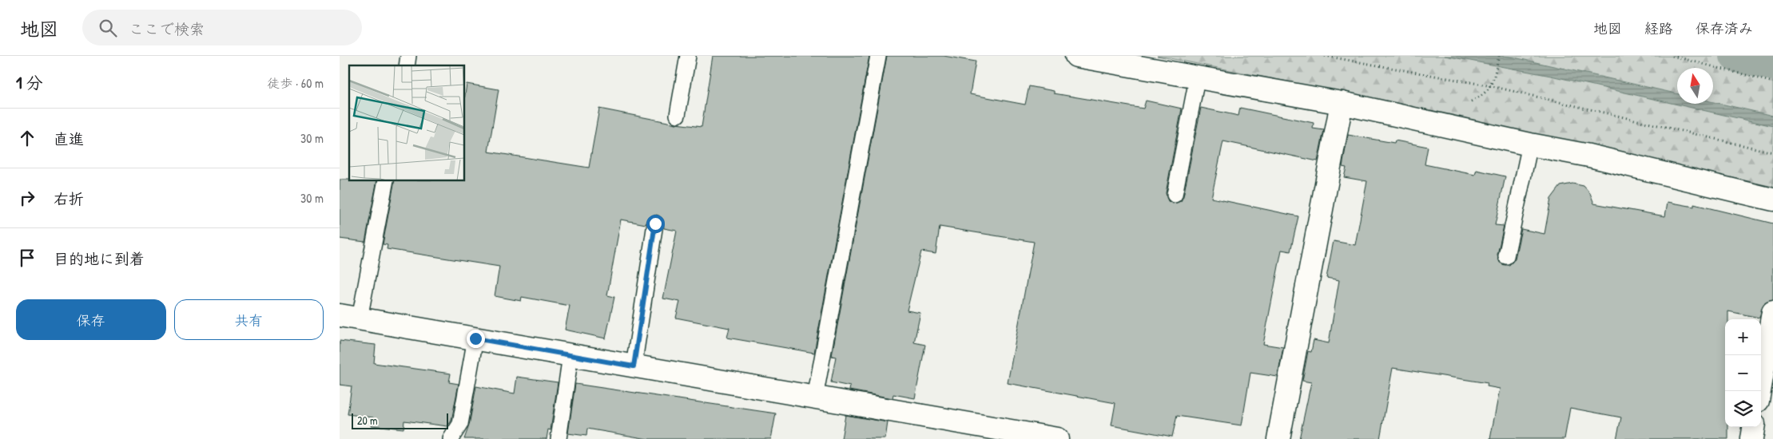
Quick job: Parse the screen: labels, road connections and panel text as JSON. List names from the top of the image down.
{
  "scale_bar": "20 m",
  "north": "top",
  "page": {
    "header": "地図",
    "search": "ここで検索",
    "nav": ["地図", "経路", "保存済み"],
    "heading": ["1 分", "徒歩 · 60 m"],
    "list": [
      ["直進", "30 m"],
      ["右折", "30 m"],
      "目的地に到着"
    ],
    "buttons": ["保存", "共有"],
    "map_buttons": ["+", "−"],
    "scale": "20 m"
  }
}
